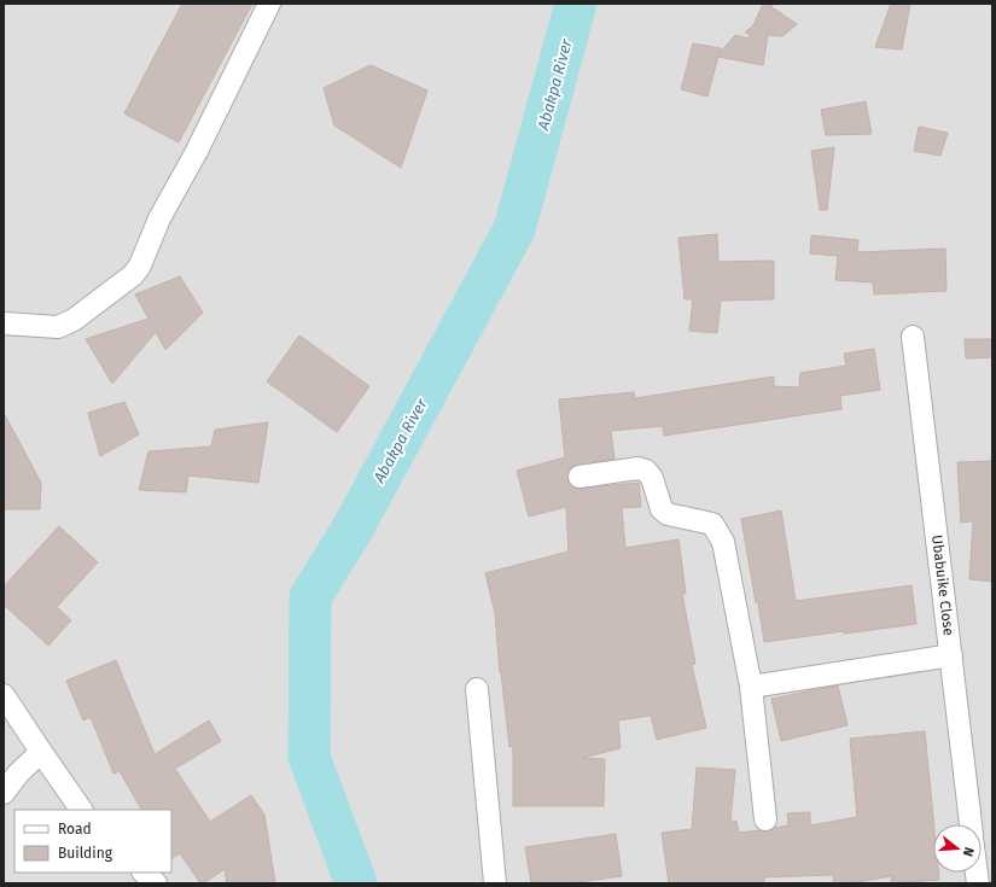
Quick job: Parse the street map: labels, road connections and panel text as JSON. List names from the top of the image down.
{
  "streets": {
    "street": ["Ubabuike Close"]
  },
  "water": ["Abakpa River"],
  "legend": ["Road", "Building"],
  "north": "right"
}
